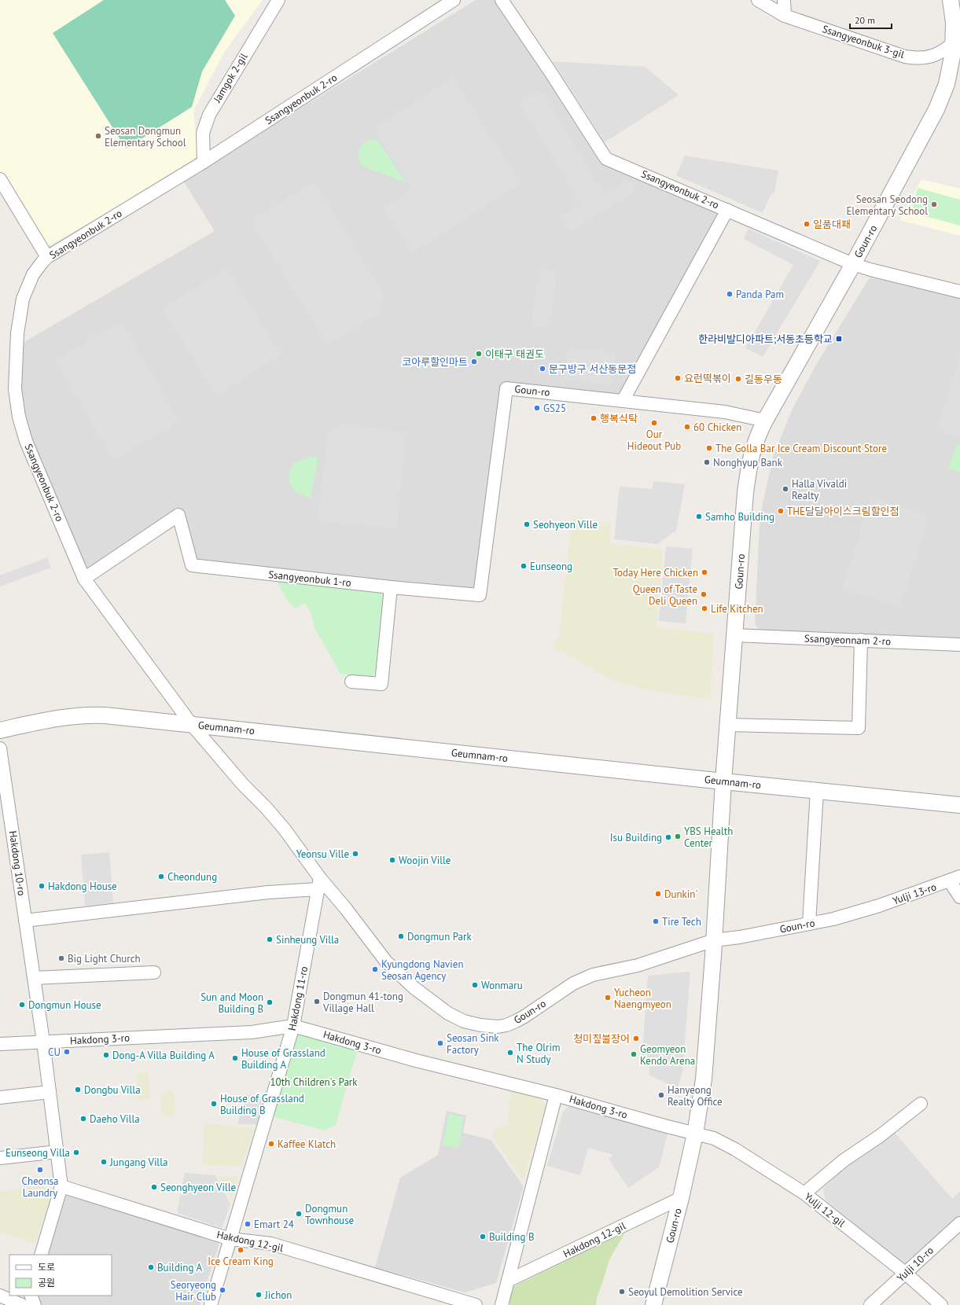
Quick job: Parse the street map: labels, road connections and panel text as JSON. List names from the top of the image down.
{
  "streets": {
    "street": [
      "Ssangyeonbuk 3-gil",
      "Jamgok 2-gil",
      "Ssangyeonbuk 2-ro",
      "Goun-ro",
      "Ssangyeonbuk 1-ro",
      "Ssangyeonnam 2-ro",
      "Geumnam-ro",
      "Hakdong 10-ro",
      "Yulji 13-ro",
      "Hakdong 11-ro",
      "Hakdong 3-ro",
      "Yulji 12-gil",
      "Hakdong 12-gil",
      "Yulji 10-ro"
    ]
  },
  "crossings": [
    ["Ssangyeonbuk 3-gil", "Goun-ro"],
    ["Jamgok 2-gil", "Ssangyeonbuk 2-ro"],
    ["Ssangyeonbuk 2-ro", "Goun-ro"],
    ["Ssangyeonbuk 2-ro", "Ssangyeonbuk 1-ro"],
    ["Ssangyeonbuk 2-ro", "Geumnam-ro"],
    ["Goun-ro", "Ssangyeonbuk 1-ro"],
    ["Goun-ro", "Ssangyeonnam 2-ro"],
    ["Goun-ro", "Geumnam-ro"],
    ["Goun-ro", "Yulji 13-ro"],
    ["Goun-ro", "Hakdong 11-ro"],
    ["Goun-ro", "Hakdong 3-ro"],
    ["Goun-ro", "Yulji 12-gil"],
    ["Goun-ro", "Hakdong 12-gil"],
    ["Hakdong 10-ro", "Hakdong 3-ro"],
    ["Hakdong 10-ro", "Hakdong 12-gil"],
    ["Hakdong 11-ro", "Hakdong 3-ro"],
    ["Hakdong 11-ro", "Hakdong 12-gil"],
    ["Hakdong 3-ro", "Yulji 12-gil"],
    ["Yulji 12-gil", "Yulji 10-ro"]
  ],
  "parks": ["10th Children's Park"],
  "places": {
    "other": [
      "Seosan Dongmun Elementary School",
      "Seosan Seodong Elementary School",
      "일품대패",
      "Panda Pam",
      "이태구 태권도",
      "코아루할인마트",
      "문구방구 서산동문점",
      "요런떡볶이",
      "길동우동",
      "GS25",
      "행복식탁",
      "Our Hideout Pub",
      "60 Chicken",
      "The Golla Bar Ice Cream Discount Store",
      "Nonghyup Bank",
      "Halla Vivaldi Realty",
      "THE달달아이스크림할인점",
      "Samho Building",
      "Seohyeon Ville",
      "Eunseong",
      "Today Here Chicken",
      "Queen of Taste Deli Queen",
      "Life Kitchen",
      "YBS Health Center",
      "Isu Building",
      "Yeonsu Ville",
      "Woojin Ville",
      "Cheondung",
      "Hakdong House",
      "Dunkin'",
      "Tire Tech",
      "Dongmun Park",
      "Sinheung Villa",
      "Big Light Church",
      "Kyungdong Navien Seosan Agency",
      "Wonmaru",
      "Yucheon Naengmyeon",
      "Dongmun 41-tong Village Hall",
      "Sun and Moon Building B",
      "Dongmun House",
      "청미짚불장어",
      "Seosan Sink Factory",
      "CU",
      "The Olrim N Study",
      "Geomyeon Kendo Arena",
      "Dong-A Villa Building A",
      "House of Grassland Building A",
      "Dongbu Villa",
      "Hanyeong Realty Office",
      "House of Grassland Building B",
      "Daeho Villa",
      "Kaffee Klatch",
      "Eunseong Villa",
      "Jungang Villa",
      "Cheonsa Laundry",
      "Seonghyeon Ville",
      "Dongmun Townhouse",
      "Emart 24",
      "Building B",
      "Ice Cream King",
      "Building A",
      "Seoryeong Hair Club",
      "Seoyul Demolition Service",
      "Jichon"
    ],
    "transit": ["한라비발디아파트;서동초등학교"]
  },
  "legend": ["도로", "공원"],
  "scale_bar": "20 m"
}
